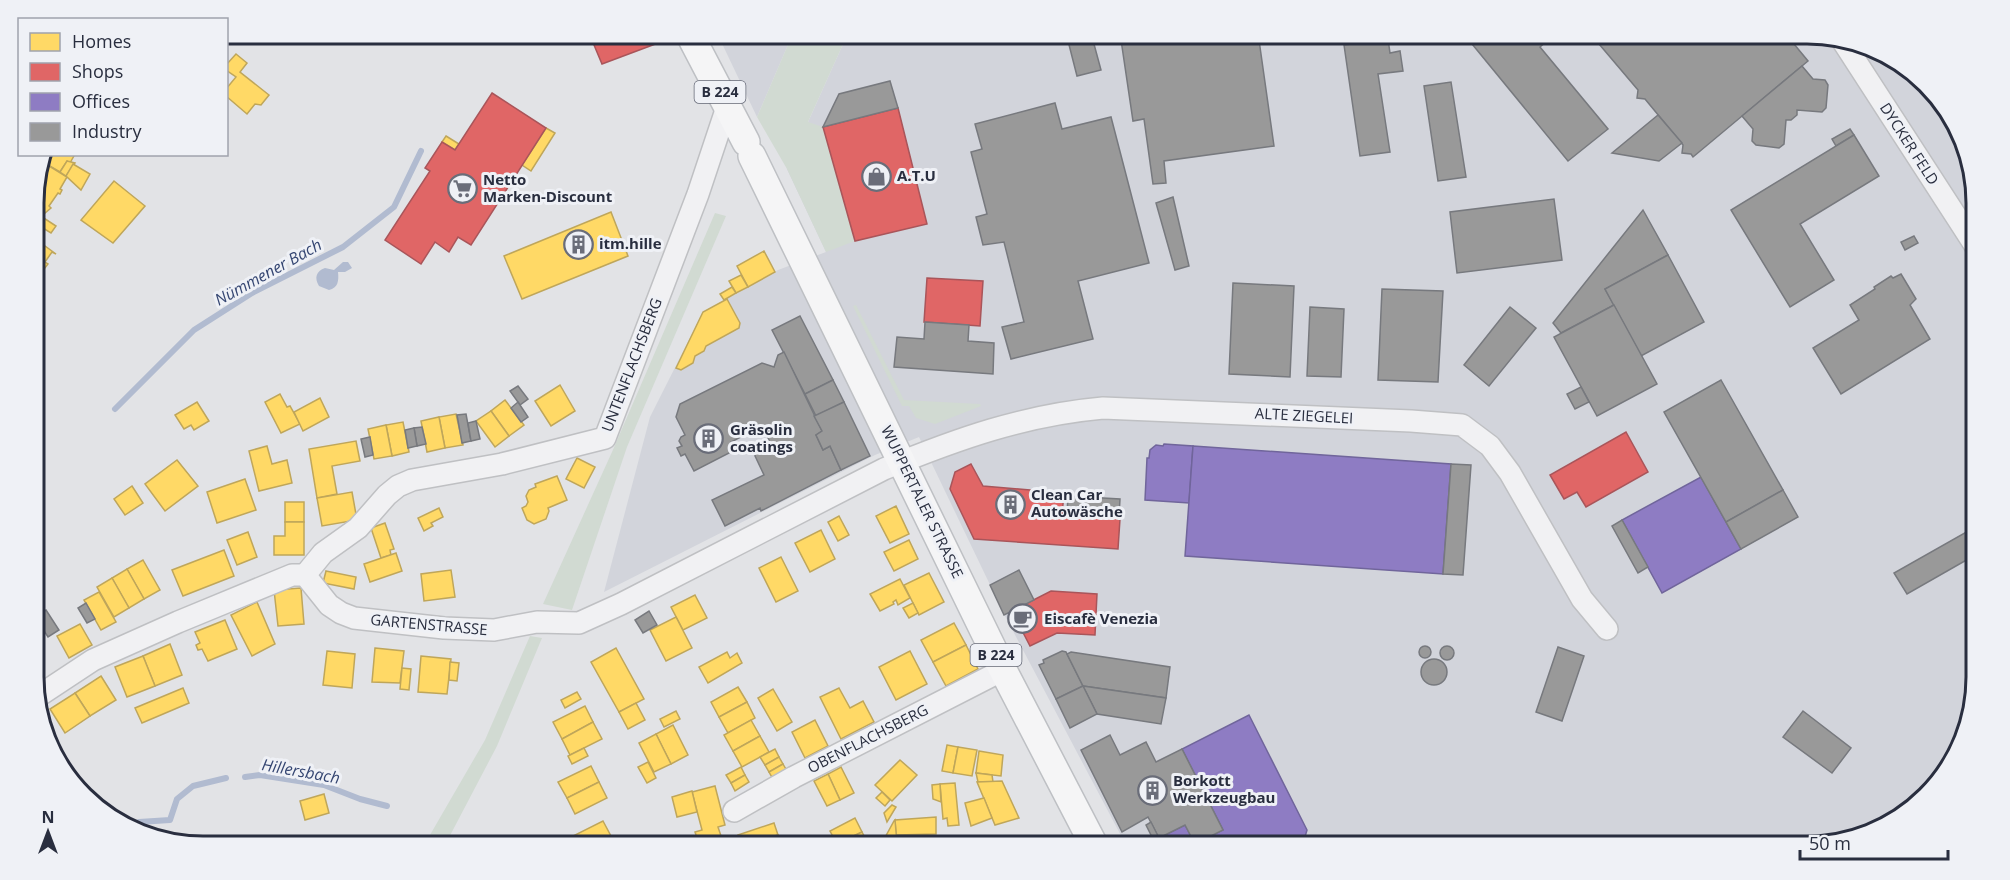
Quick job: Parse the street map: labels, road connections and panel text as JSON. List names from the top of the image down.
{
  "streets": {
    "main road": ["B 224", "WUPPERTALER STRASSE"],
    "street": [
      "DYCKER FELD",
      "UNTENFLACHSBERG",
      "ALTE ZIEGELEI",
      "GARTENSTRASSE",
      "OBENFLACHSBERG"
    ]
  },
  "crossings": [
    ["UNTENFLACHSBERG", "WUPPERTALER STRASSE"],
    ["UNTENFLACHSBERG", "GARTENSTRASSE"],
    ["ALTE ZIEGELEI", "WUPPERTALER STRASSE"],
    ["ALTE ZIEGELEI", "GARTENSTRASSE"],
    ["WUPPERTALER STRASSE", "GARTENSTRASSE"],
    ["WUPPERTALER STRASSE", "OBENFLACHSBERG"]
  ],
  "water": ["Nümmener Bach", "Hillersbach"],
  "places": {
    "shop": ["A.T.U"],
    "supermarket": ["Netto Marken-Discount"],
    "building": [
      "itm.hille",
      "Gräsolin coatings",
      "Clean Car Autowäsche",
      "Borkott Werkzeugbau"
    ],
    "cafe": ["Eiscafè Venezia"]
  },
  "legend": [
    "Homes",
    "Shops",
    "Offices",
    "Industry"
  ],
  "scale_bar": "50 m",
  "north": "top"
}
